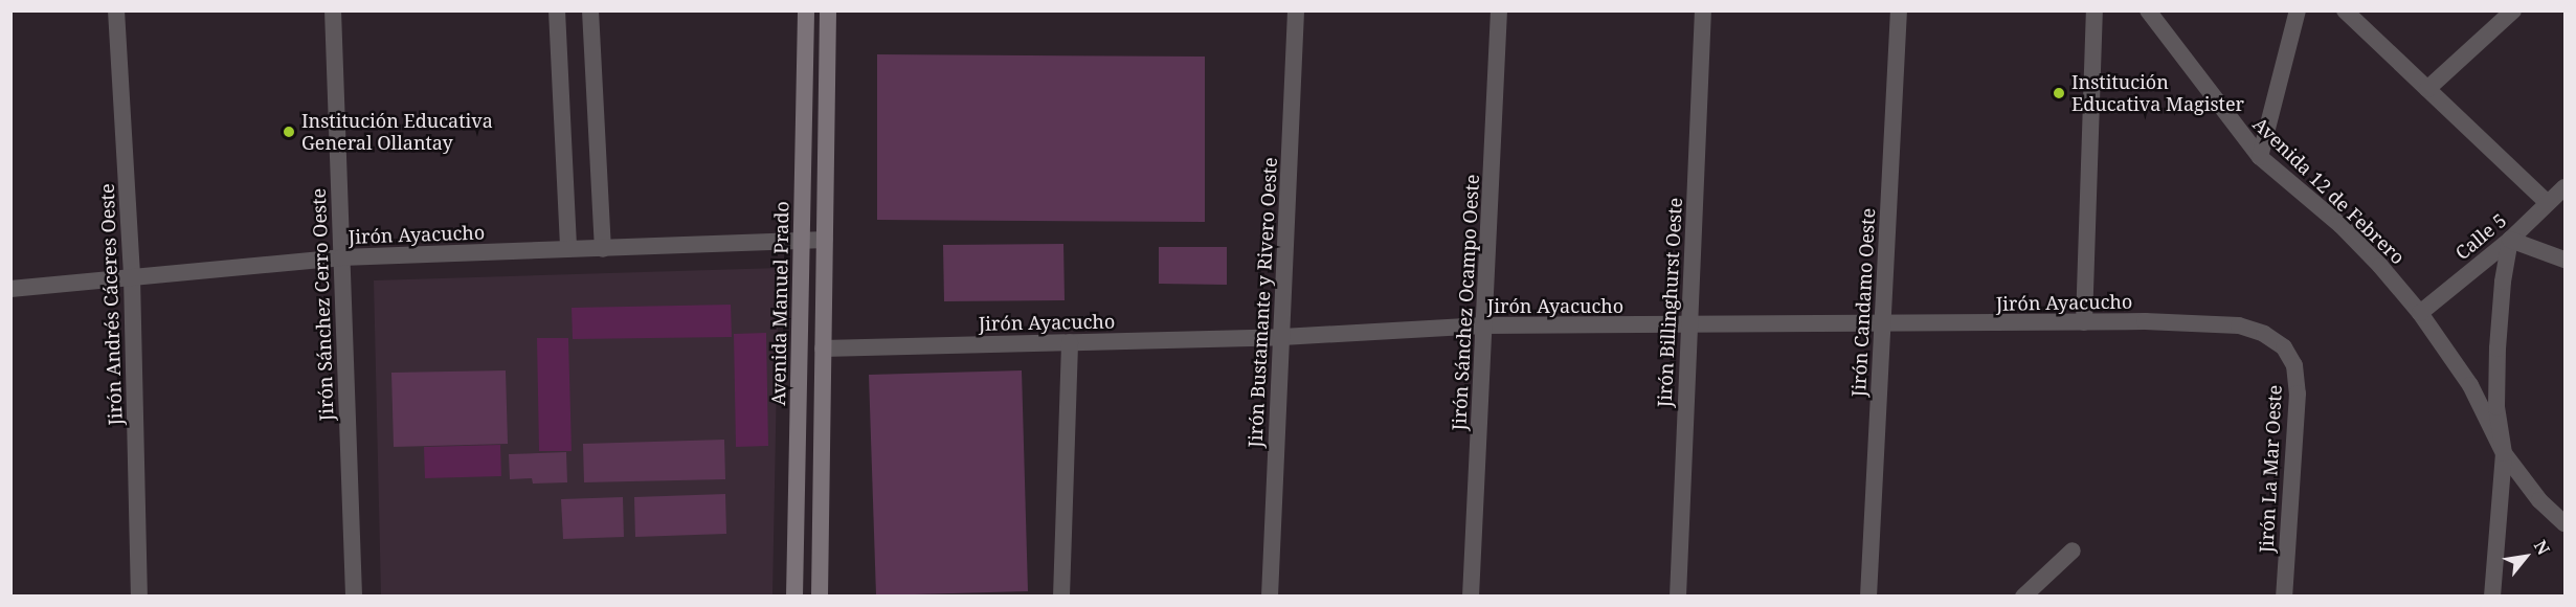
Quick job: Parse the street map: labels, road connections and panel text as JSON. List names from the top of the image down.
{
  "streets": {
    "main road": ["Avenida Manuel Prado"],
    "street": [
      "Avenida 12 de Febrero",
      "Jirón Ayacucho",
      "Calle 5",
      "Jirón Bustamante y Rivero Oeste",
      "Jirón Sánchez Ocampo Oeste",
      "Jirón Billinghurst Oeste",
      "Jirón Candamo Oeste",
      "Jirón Andrés Cáceres Oeste",
      "Jirón Sánchez Cerro Oeste",
      "Jirón La Mar Oeste"
    ]
  },
  "crossings": [
    ["Avenida 12 de Febrero", "Calle 5"],
    ["Jirón Ayacucho", "Jirón Bustamante y Rivero Oeste"],
    ["Jirón Ayacucho", "Jirón Sánchez Ocampo Oeste"],
    ["Jirón Ayacucho", "Jirón Billinghurst Oeste"],
    ["Jirón Ayacucho", "Jirón Candamo Oeste"],
    ["Jirón Ayacucho", "Avenida Manuel Prado"],
    ["Jirón Ayacucho", "Jirón Andrés Cáceres Oeste"],
    ["Jirón Ayacucho", "Jirón Sánchez Cerro Oeste"],
    ["Jirón Ayacucho", "Jirón La Mar Oeste"]
  ],
  "places": ["Institución Educativa Magister", "Institución Educativa General Ollantay"],
  "north": "top right"
}
